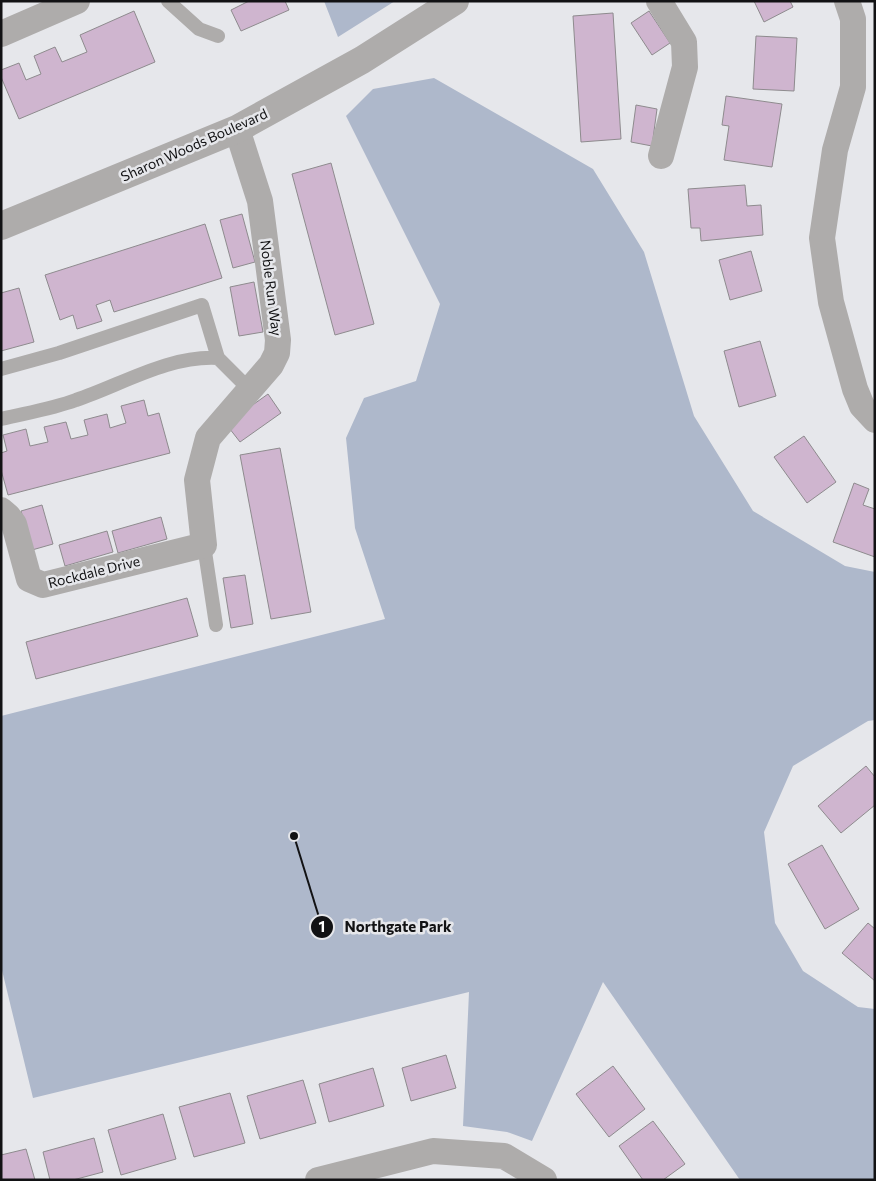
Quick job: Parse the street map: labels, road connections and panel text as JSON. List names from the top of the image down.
{
  "streets": {
    "street": ["Sharon Woods Boulevard", "Noble Run Way", "Rockdale Drive"]
  },
  "crossings": [
    ["Sharon Woods Boulevard", "Noble Run Way"],
    ["Noble Run Way", "Rockdale Drive"]
  ],
  "places": ["Northgate Park"]
}
